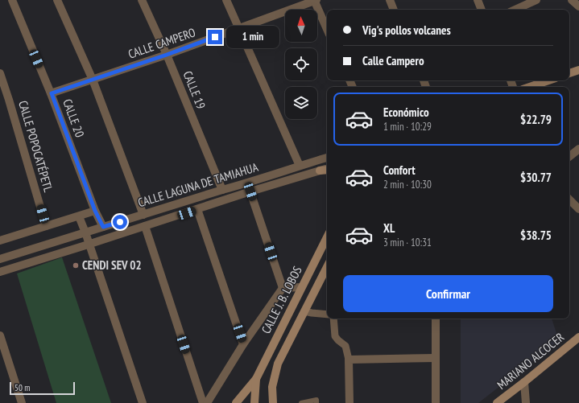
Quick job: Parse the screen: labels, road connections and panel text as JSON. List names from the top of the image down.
{
  "streets": {
    "main road": ["CALLE J. B. LOBOS", "MARIANO ALCOCER"],
    "street": [
      "CALLE CAMPERO",
      "CALLE 19",
      "CALLE 20",
      "CALLE POPOCATÉPETL",
      "CALLE LAGUNA DE TAMIAHUA"
    ]
  },
  "crossings": [
    ["CALLE CAMPERO", "CALLE 19"],
    ["CALLE CAMPERO", "CALLE 20"],
    ["CALLE 19", "CALLE LAGUNA DE TAMIAHUA"],
    ["CALLE 20", "CALLE LAGUNA DE TAMIAHUA"]
  ],
  "places": ["CENDI SEV 02"],
  "scale_bar": "50 m",
  "north": "top",
  "page": {
    "banner": ["Vig's pollos volcanes", "Calle Campero"],
    "bubble": "1 min",
    "list": [
      {
        "name": "Económico",
        "note": "1 min · 10:29",
        "value": "$22.79"
      },
      {
        "name": "Confort",
        "note": "2 min · 10:30",
        "value": "$30.77"
      },
      {
        "name": "XL",
        "note": "3 min · 10:31",
        "value": "$38.75"
      }
    ],
    "buttons": "Confirmar",
    "scale": "50 m"
  }
}
